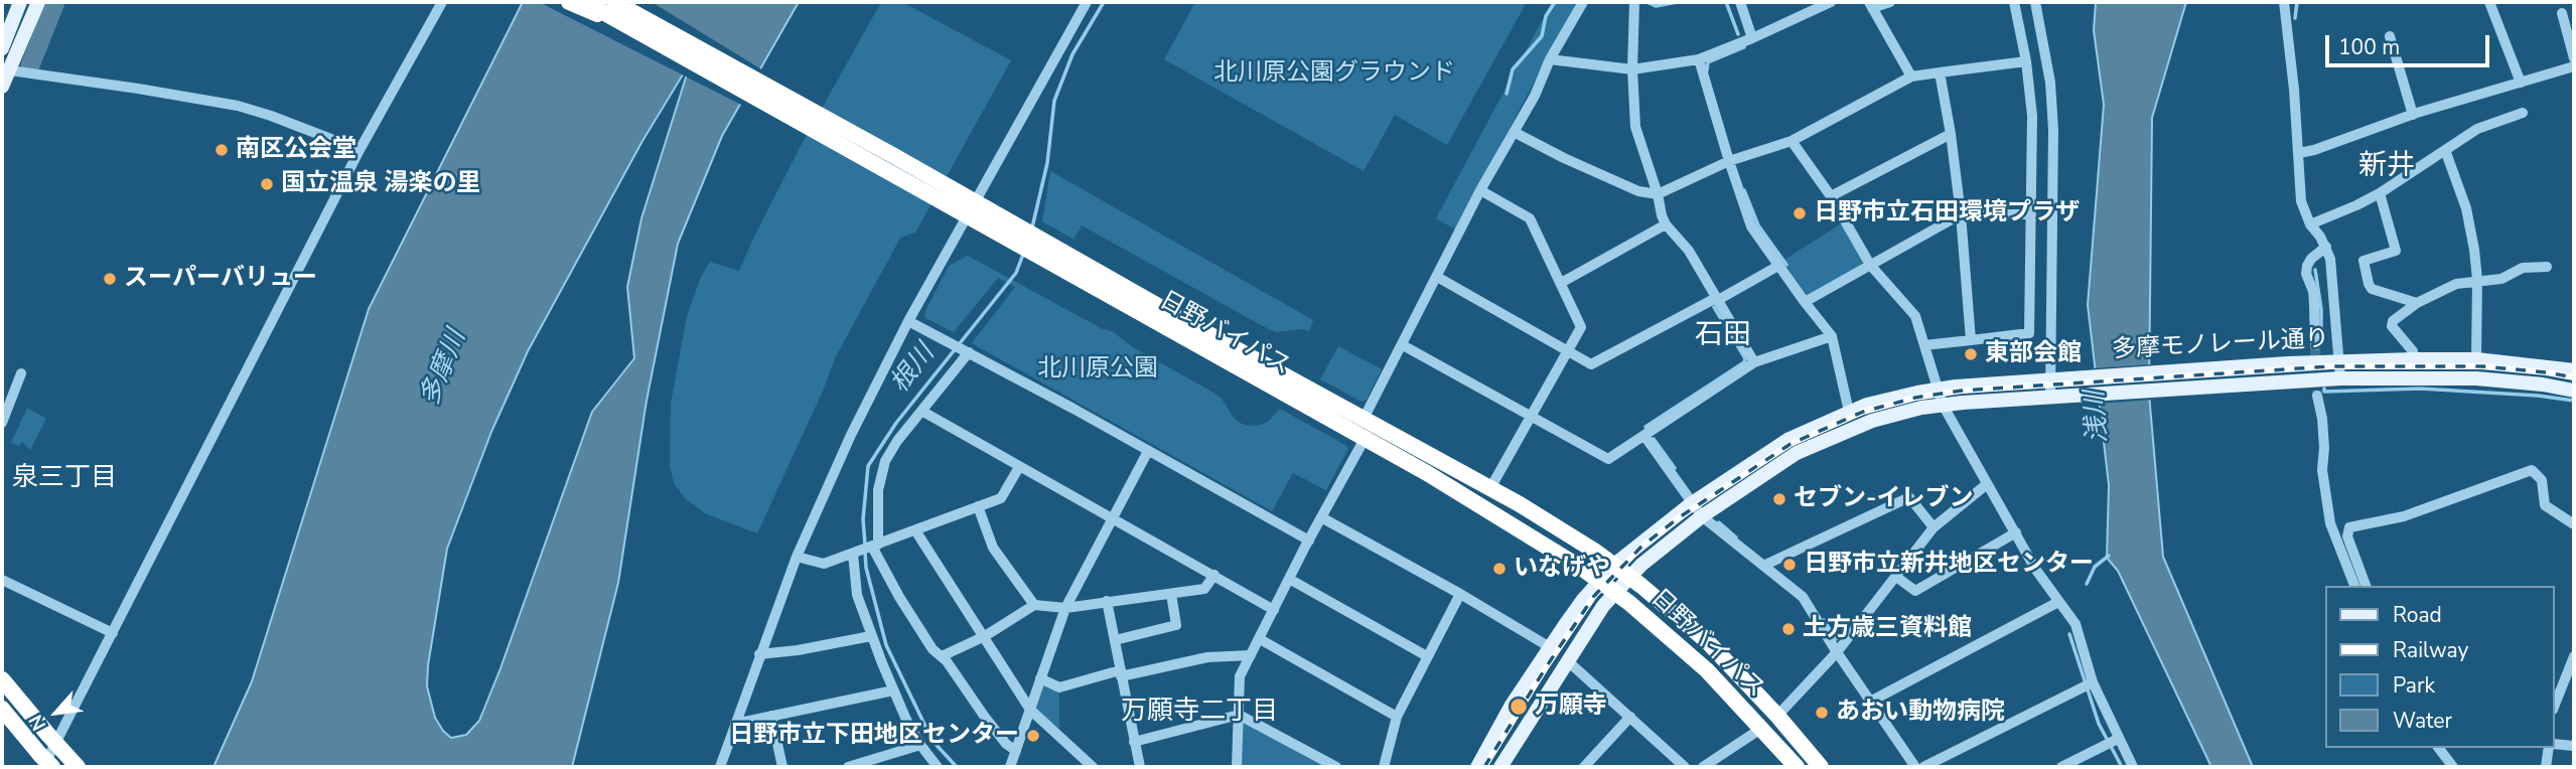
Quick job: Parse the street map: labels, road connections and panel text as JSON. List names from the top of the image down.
{
  "streets": {
    "highway": ["日野バイパス"],
    "main road": ["多摩モノレール通り"]
  },
  "crossings": [
    ["日野バイパス", "多摩モノレール通り"]
  ],
  "districts": [
    "新井",
    "石田",
    "泉三丁目",
    "万願寺二丁目"
  ],
  "water": ["多摩川", "根川", "浅川"],
  "parks": ["北川原公園グラウンド", "北川原公園"],
  "places": [
    "南区公会堂",
    "国立温泉 湯楽の里",
    "日野市立石田環境プラザ",
    "スーパーバリュー",
    "東部会館",
    "セブン-イレブン",
    "日野市立新井地区センター",
    "いなげや",
    "土方歳三資料館",
    "万願寺",
    "あおい動物病院",
    "日野市立下田地区センター"
  ],
  "legend": [
    "Road",
    "Railway",
    "Park",
    "Water"
  ],
  "scale_bar": "100 m",
  "north": "bottom left"
}
